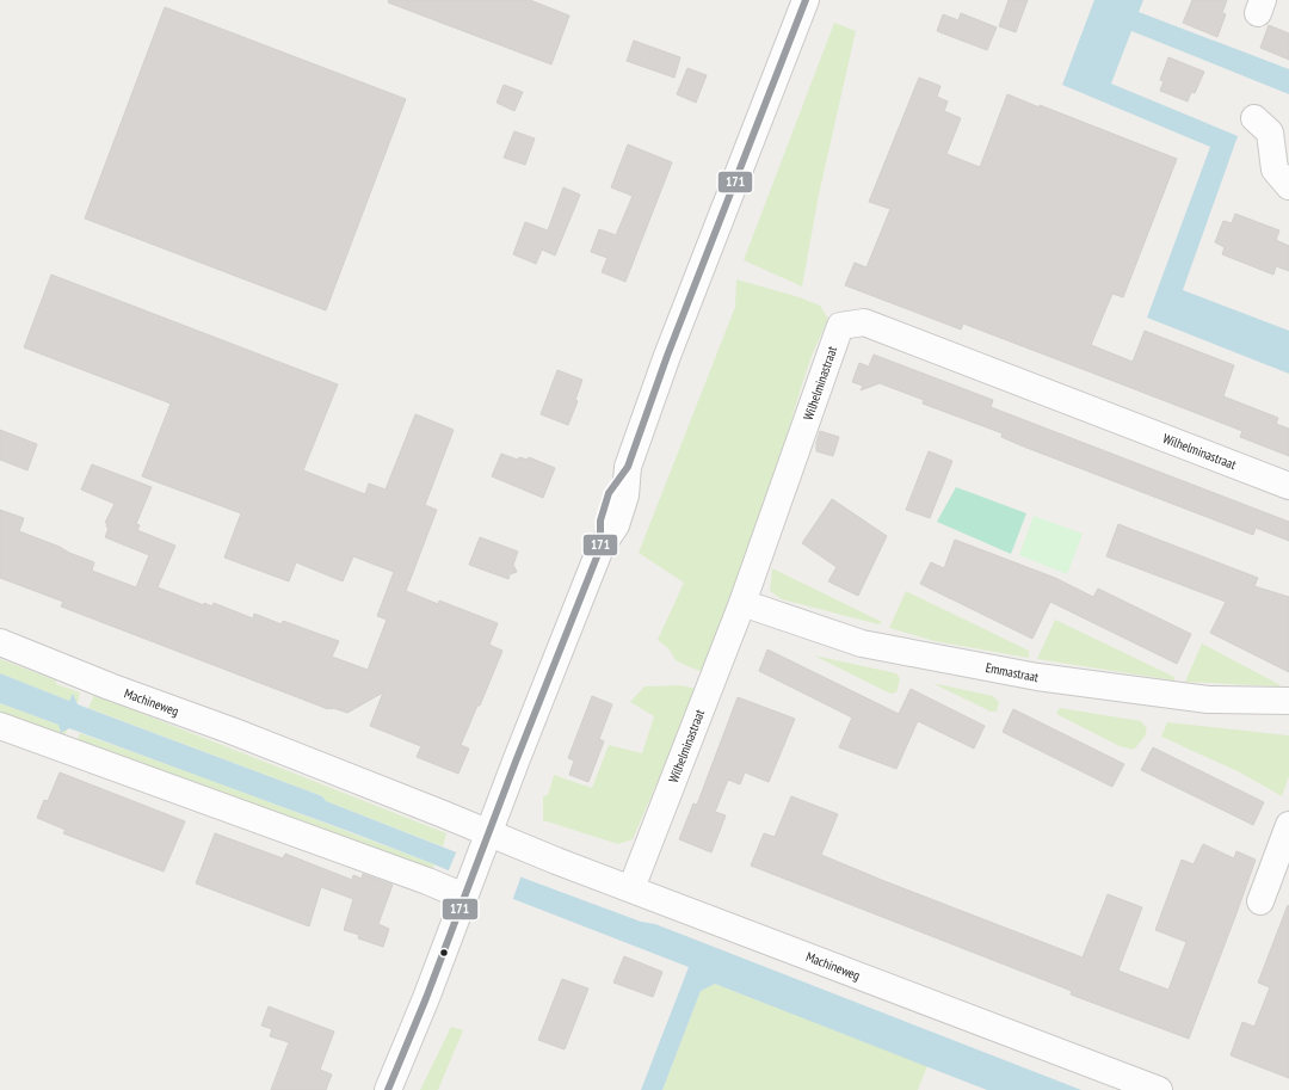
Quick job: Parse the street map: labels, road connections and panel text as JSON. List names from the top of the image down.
{
  "streets": {
    "street": ["Wilhelminastraat", "Emmastraat", "Machineweg"]
  },
  "crossings": [
    ["Wilhelminastraat", "Emmastraat"],
    ["Wilhelminastraat", "Machineweg"]
  ],
  "lines": ["transit line 171"]
}
